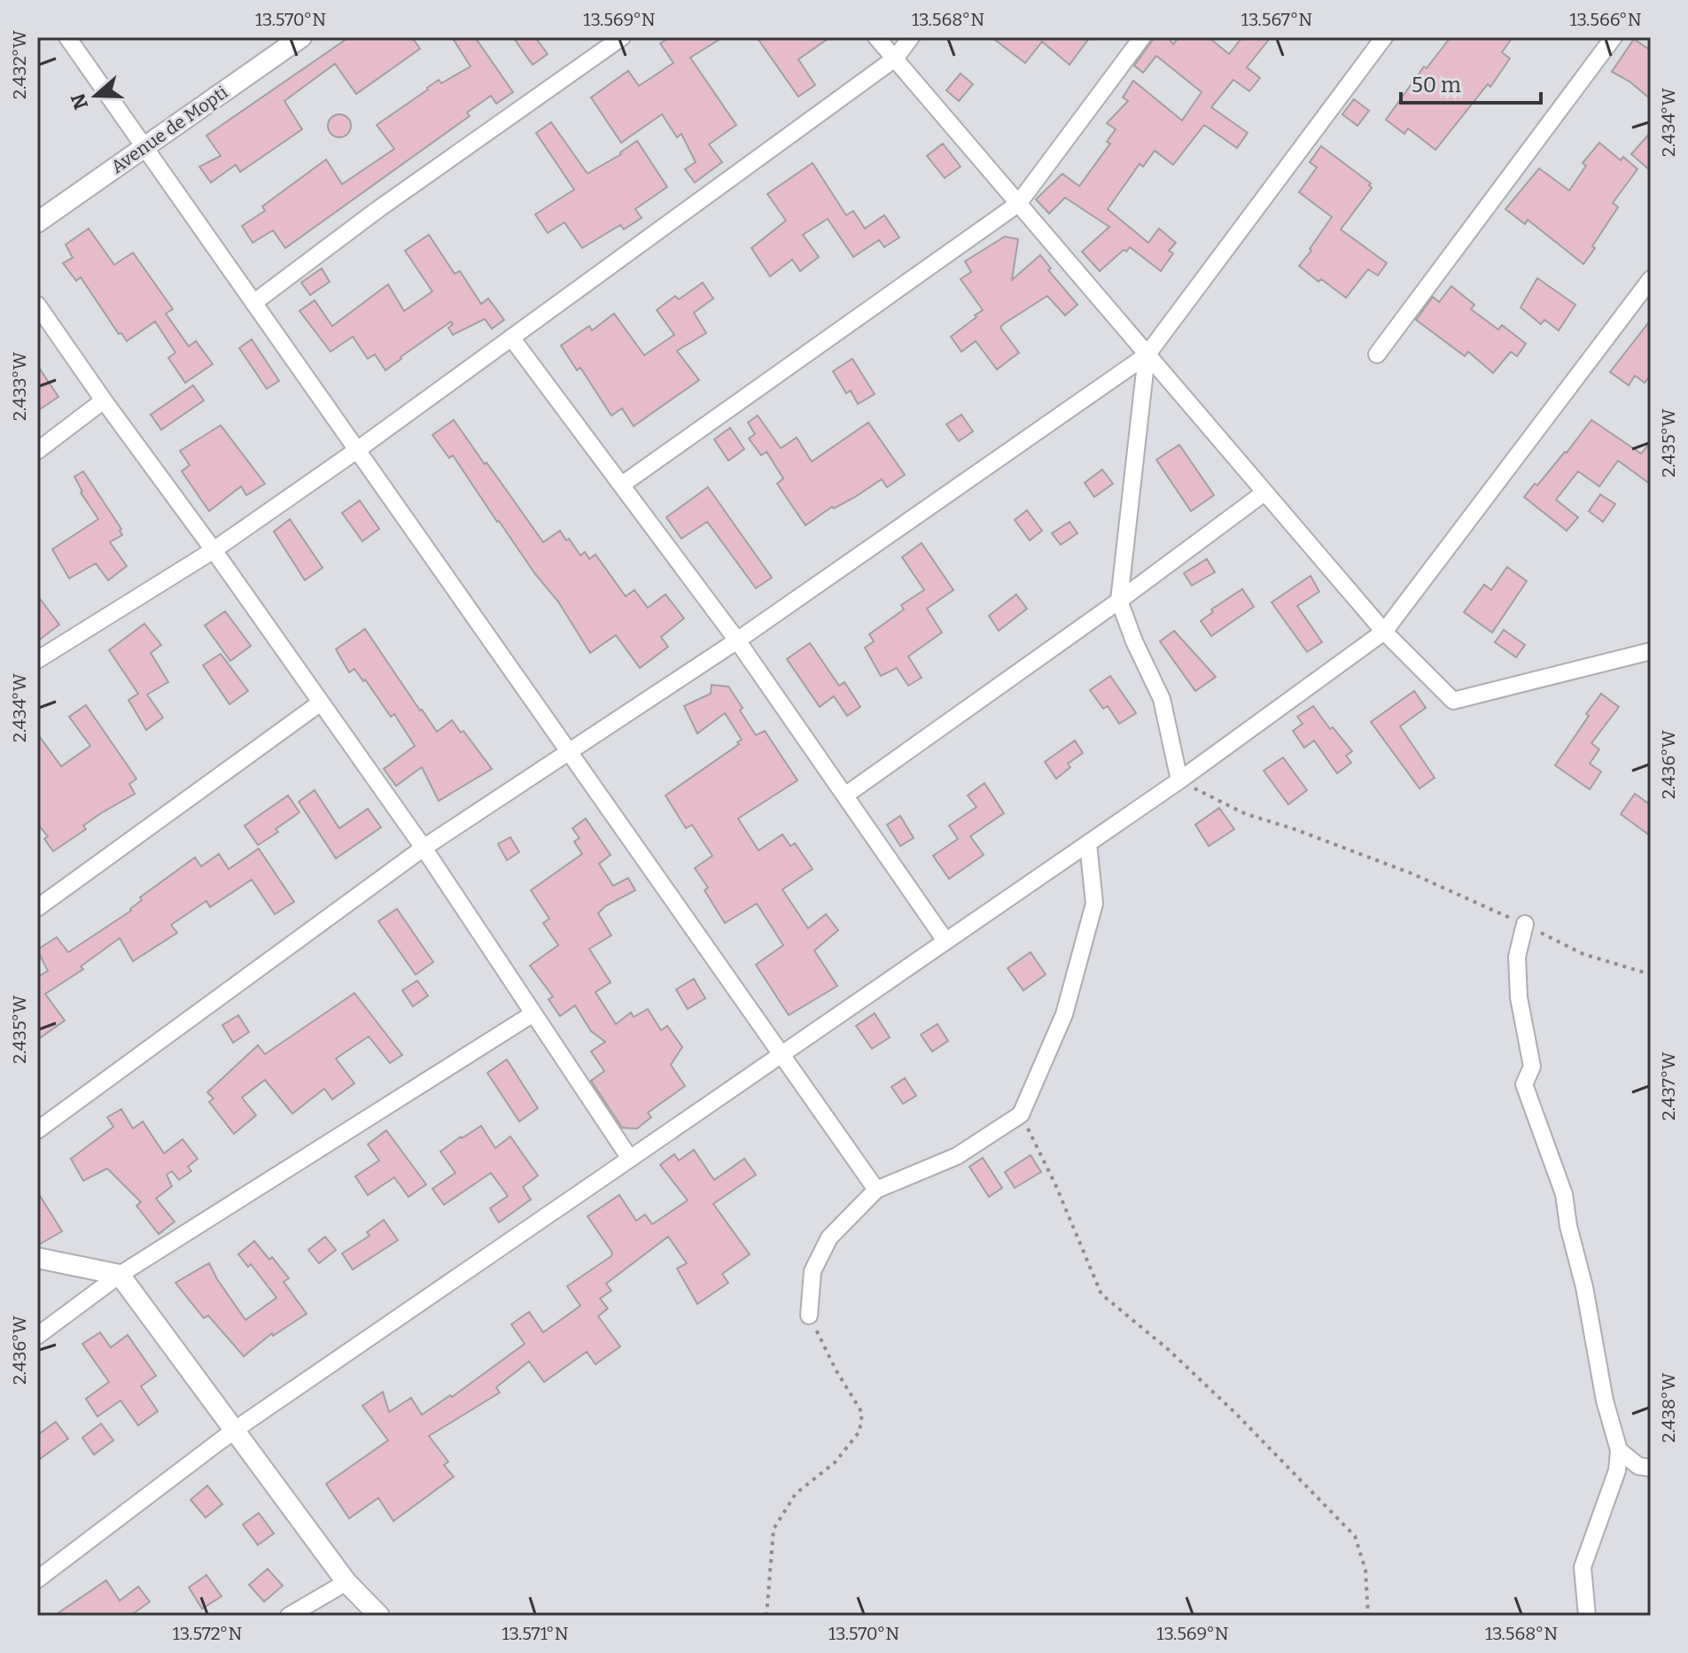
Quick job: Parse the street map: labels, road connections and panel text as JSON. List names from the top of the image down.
{
  "streets": {
    "street": ["Avenue de Mopti"]
  },
  "scale_bar": "50 m",
  "north": "left",
  "coordinates": [
    "13.570°N",
    "13.569°N",
    "13.568°N",
    "13.567°N",
    "13.566°N",
    "2.432°W",
    "2.434°W",
    "2.433°W",
    "2.435°W",
    "2.436°W",
    "2.437°W",
    "2.438°W",
    "13.572°N",
    "13.571°N"
  ]
}
